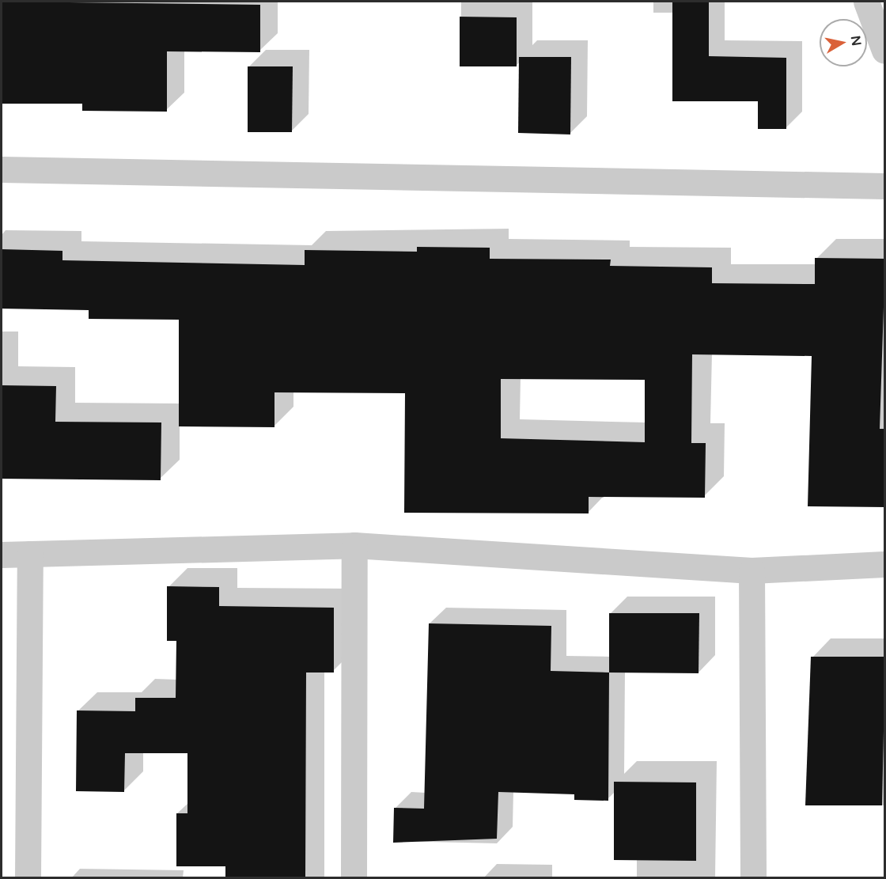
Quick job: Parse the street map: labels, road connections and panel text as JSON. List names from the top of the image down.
{
  "north": "right"
}
